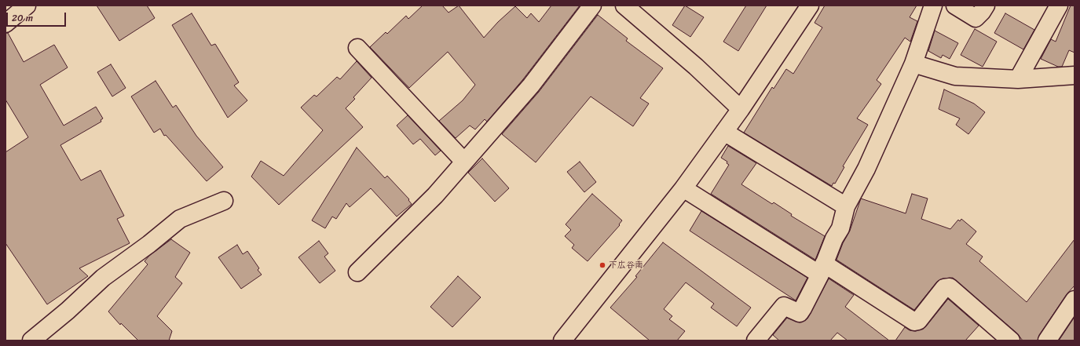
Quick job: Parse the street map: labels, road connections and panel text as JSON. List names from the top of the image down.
{
  "places": ["下広谷南"],
  "scale_bar": "20 m"
}
